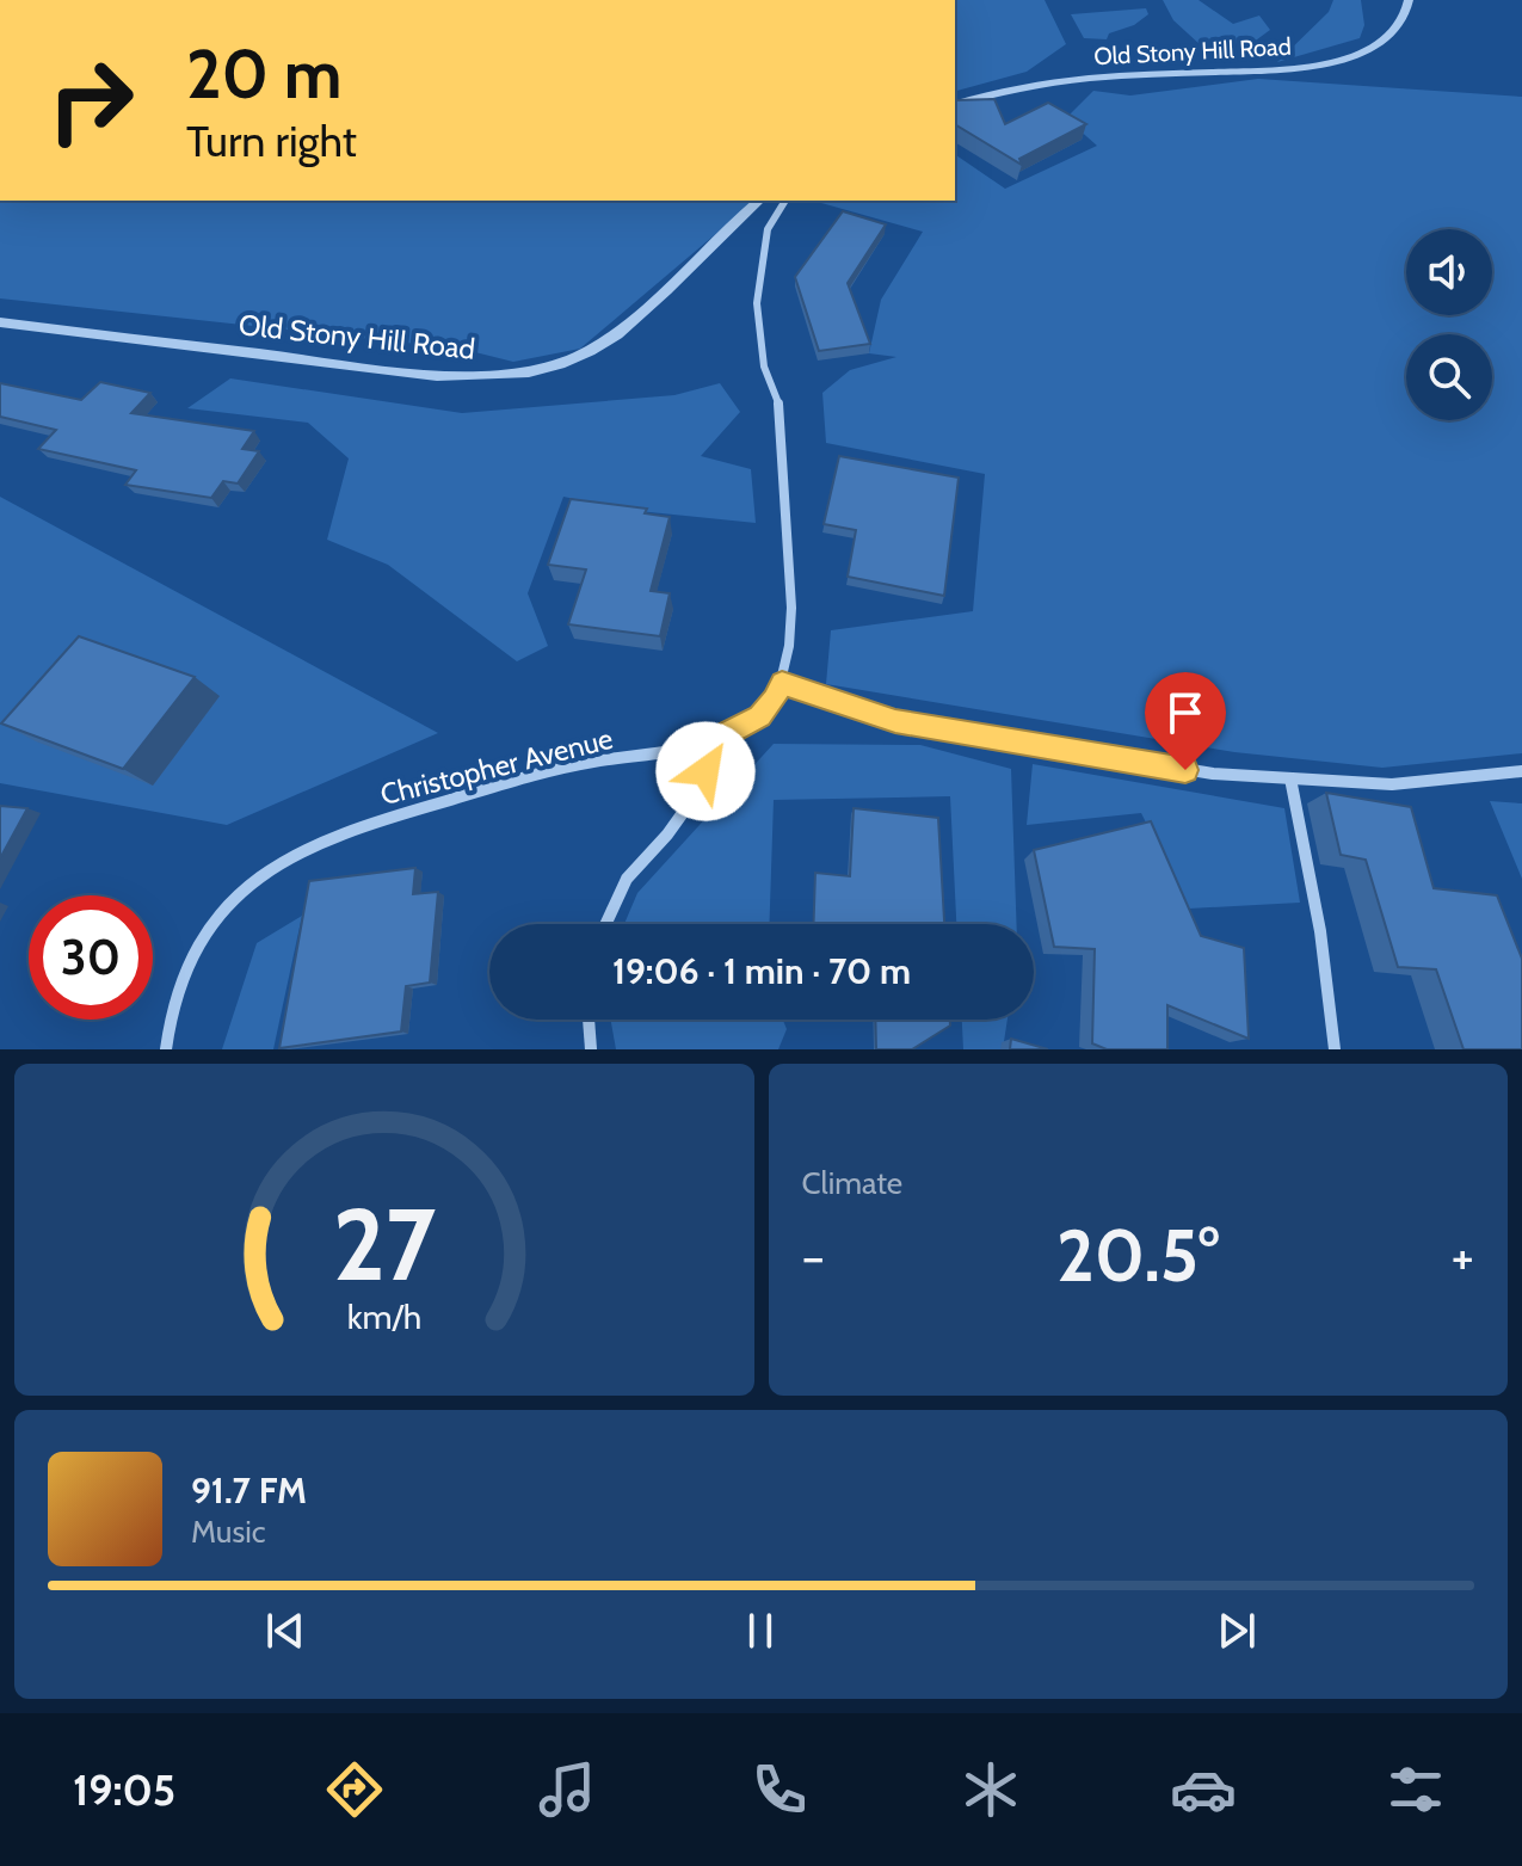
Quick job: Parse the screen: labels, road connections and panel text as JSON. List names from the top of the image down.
{
  "streets": {
    "street": ["Old Stony Hill Road", "Christopher Avenue"]
  },
  "page": {
    "turn": ["20 m", "Turn right"],
    "limit": "30",
    "trip": "19:06 · 1 min · 70 m",
    "tile": "Climate",
    "heat": ["−", "20.5°", "+"],
    "song": ["91.7 FM", "Music"],
    "tabs": "19:05",
    "gauge": ["27", "km/h"]
  }
}
